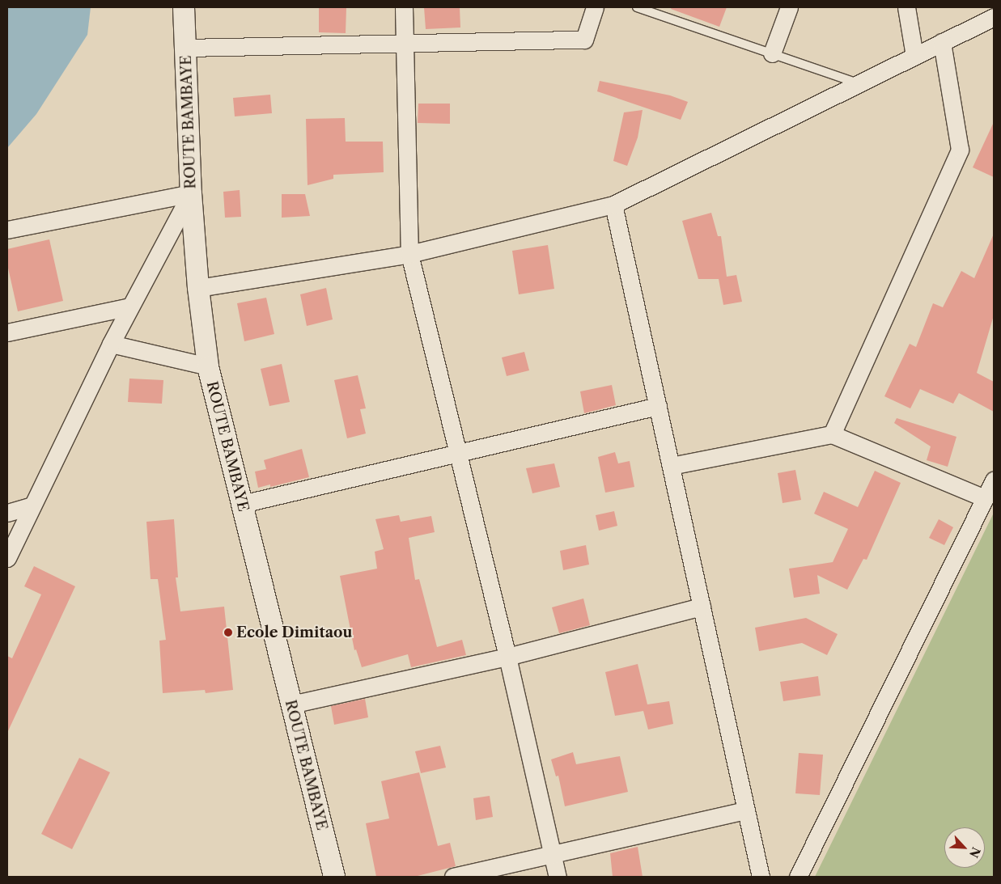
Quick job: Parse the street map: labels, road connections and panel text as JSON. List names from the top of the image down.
{
  "streets": {
    "street": ["ROUTE BAMBAYE"]
  },
  "places": ["Ecole Dimitaou"],
  "north": "bottom right"
}
